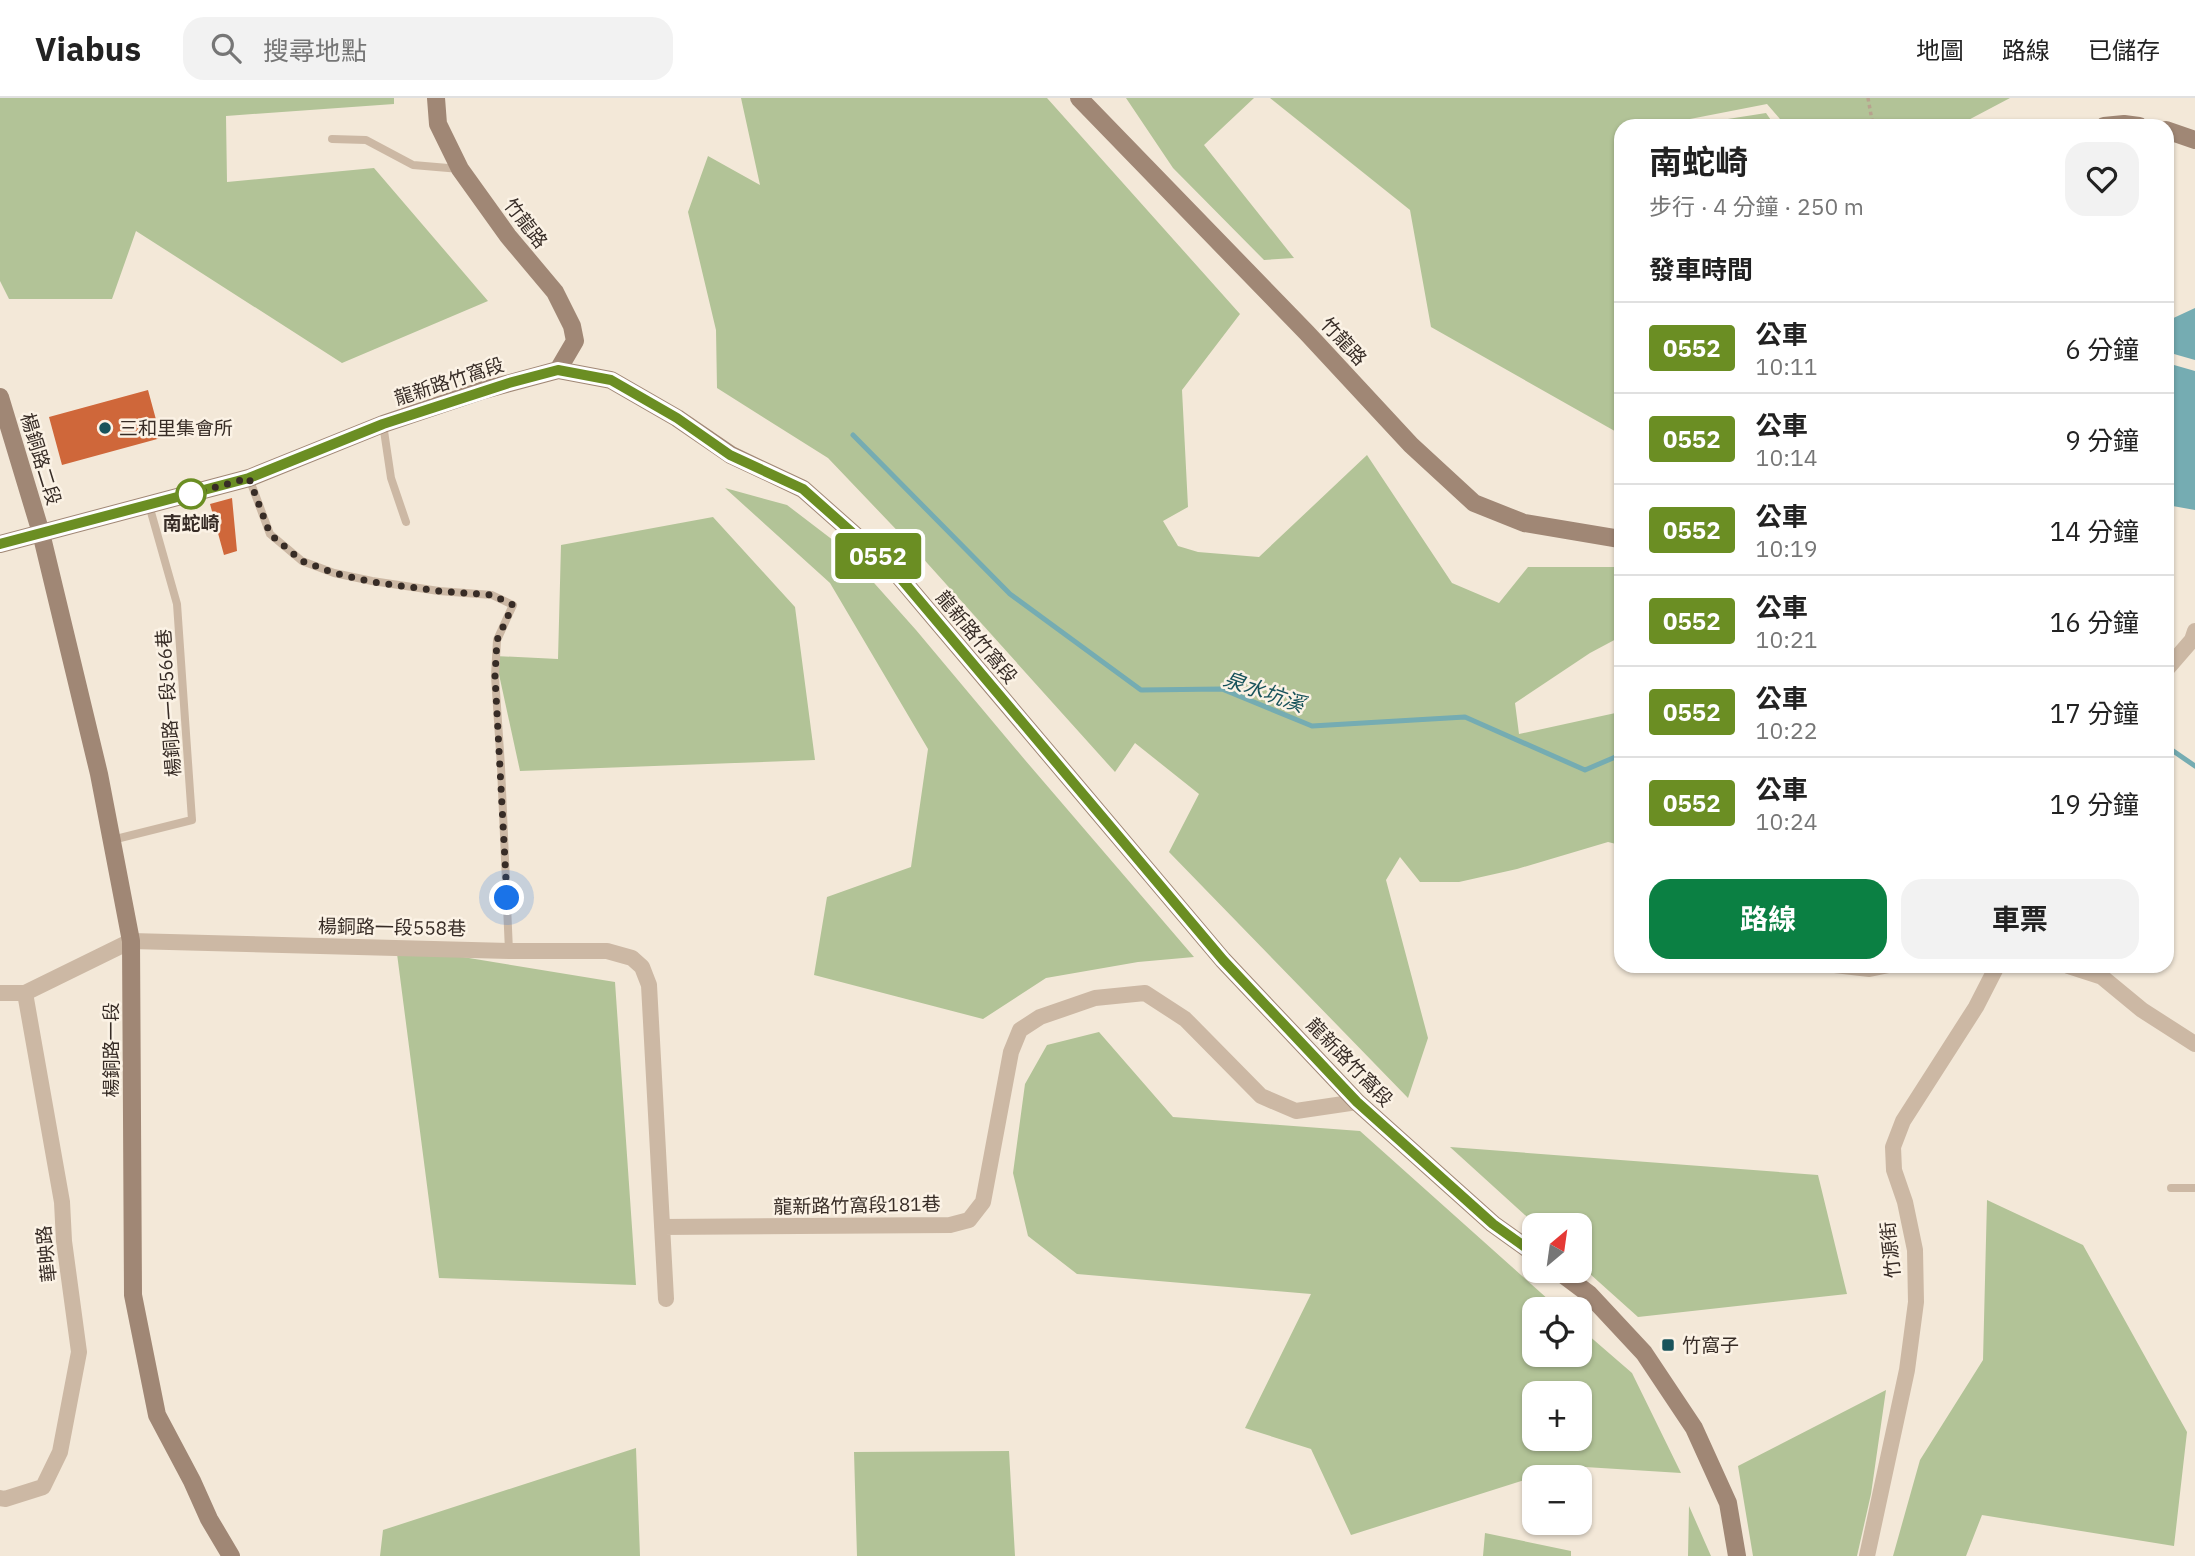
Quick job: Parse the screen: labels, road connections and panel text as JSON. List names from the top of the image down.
{
  "streets": {
    "street": [
      "竹龍路",
      "龍新路竹窩段",
      "楊銅路二段",
      "楊銅路一段558巷",
      "楊銅路一段",
      "龍新路竹窩段181巷",
      "竹源街",
      "華映路"
    ],
    "lane": ["楊銅路一段566巷"]
  },
  "crossings": [
    ["竹龍路", "龍新路竹窩段"],
    ["龍新路竹窩段", "楊銅路二段"],
    ["龍新路竹窩段", "楊銅路一段566巷"],
    ["龍新路竹窩段", "楊銅路一段"],
    ["龍新路竹窩段", "龍新路竹窩段181巷"],
    ["楊銅路二段", "楊銅路一段"],
    ["楊銅路一段566巷", "楊銅路一段"],
    ["楊銅路一段558巷", "楊銅路一段"],
    ["楊銅路一段558巷", "龍新路竹窩段181巷"],
    ["楊銅路一段558巷", "華映路"]
  ],
  "water": ["泉水坑溪"],
  "places": {
    "other": ["三和里集會所", "南蛇崎"],
    "transit": ["竹窩子"]
  },
  "lines": ["bus line 0552"],
  "north": "top right",
  "page": {
    "header": "Viabus",
    "search": "搜尋地點",
    "nav": ["地圖", "路線", "已儲存"],
    "on_map": "0552",
    "heading": [
      ["南蛇崎", "步行 · 4 分鐘 · 250 m"],
      "發車時間"
    ],
    "list": [
      {
        "mark": "0552",
        "name": "公車",
        "note": "10:11",
        "value": "6 分鐘"
      },
      {
        "mark": "0552",
        "name": "公車",
        "note": "10:14",
        "value": "9 分鐘"
      },
      {
        "mark": "0552",
        "name": "公車",
        "note": "10:19",
        "value": "14 分鐘"
      },
      {
        "mark": "0552",
        "name": "公車",
        "note": "10:21",
        "value": "16 分鐘"
      },
      {
        "mark": "0552",
        "name": "公車",
        "note": "10:22",
        "value": "17 分鐘"
      },
      {
        "mark": "0552",
        "name": "公車",
        "note": "10:24",
        "value": "19 分鐘"
      }
    ],
    "buttons": ["路線", "車票"],
    "map_buttons": ["+", "−"]
  }
}
